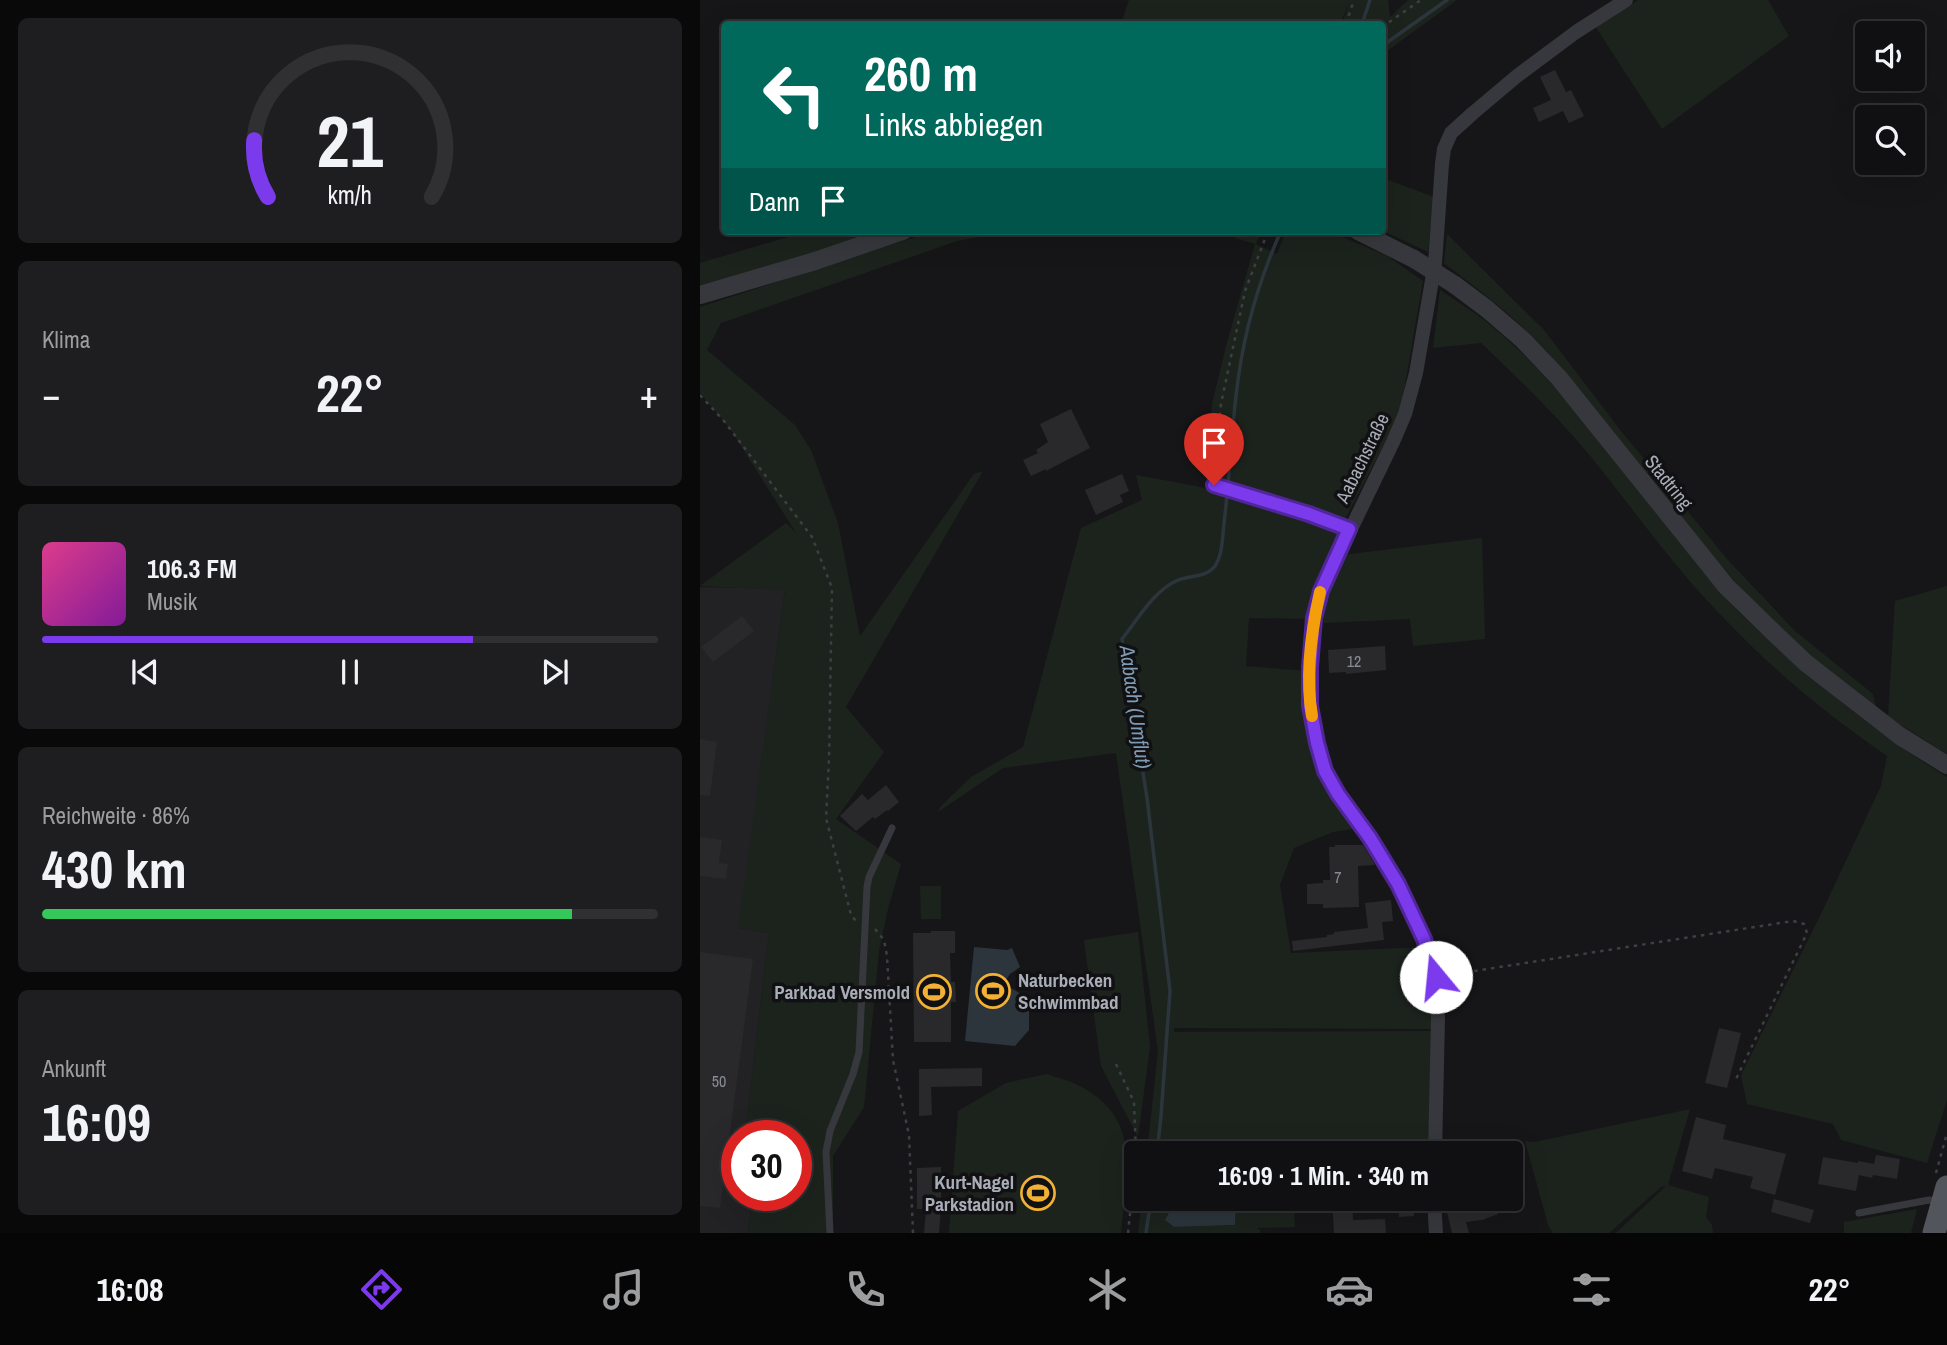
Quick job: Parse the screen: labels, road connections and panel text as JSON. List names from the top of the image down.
{
  "streets": {
    "street": ["Aabachstraße", "Stadtring"]
  },
  "water": ["Aabach (Umflut)"],
  "places": {
    "sports": ["Naturbecken Schwimmbad", "Parkbad Versmold", "Kurt-Nagel Parkstadion"]
  },
  "house_numbers": ["12", "7", "50"],
  "page": {
    "turn": ["260 m", "Links abbiegen"],
    "then": "Dann",
    "tile": [
      "Klima",
      ["Reichweite · 86%", "430 km"],
      ["Ankunft", "16:09"]
    ],
    "heat": ["−", "22°", "+"],
    "song": ["106.3 FM", "Musik"],
    "limit": "30",
    "trip": "16:09 · 1 Min. · 340 m",
    "tabs": ["16:08", "22°"],
    "gauge": ["21", "km/h"]
  }
}
